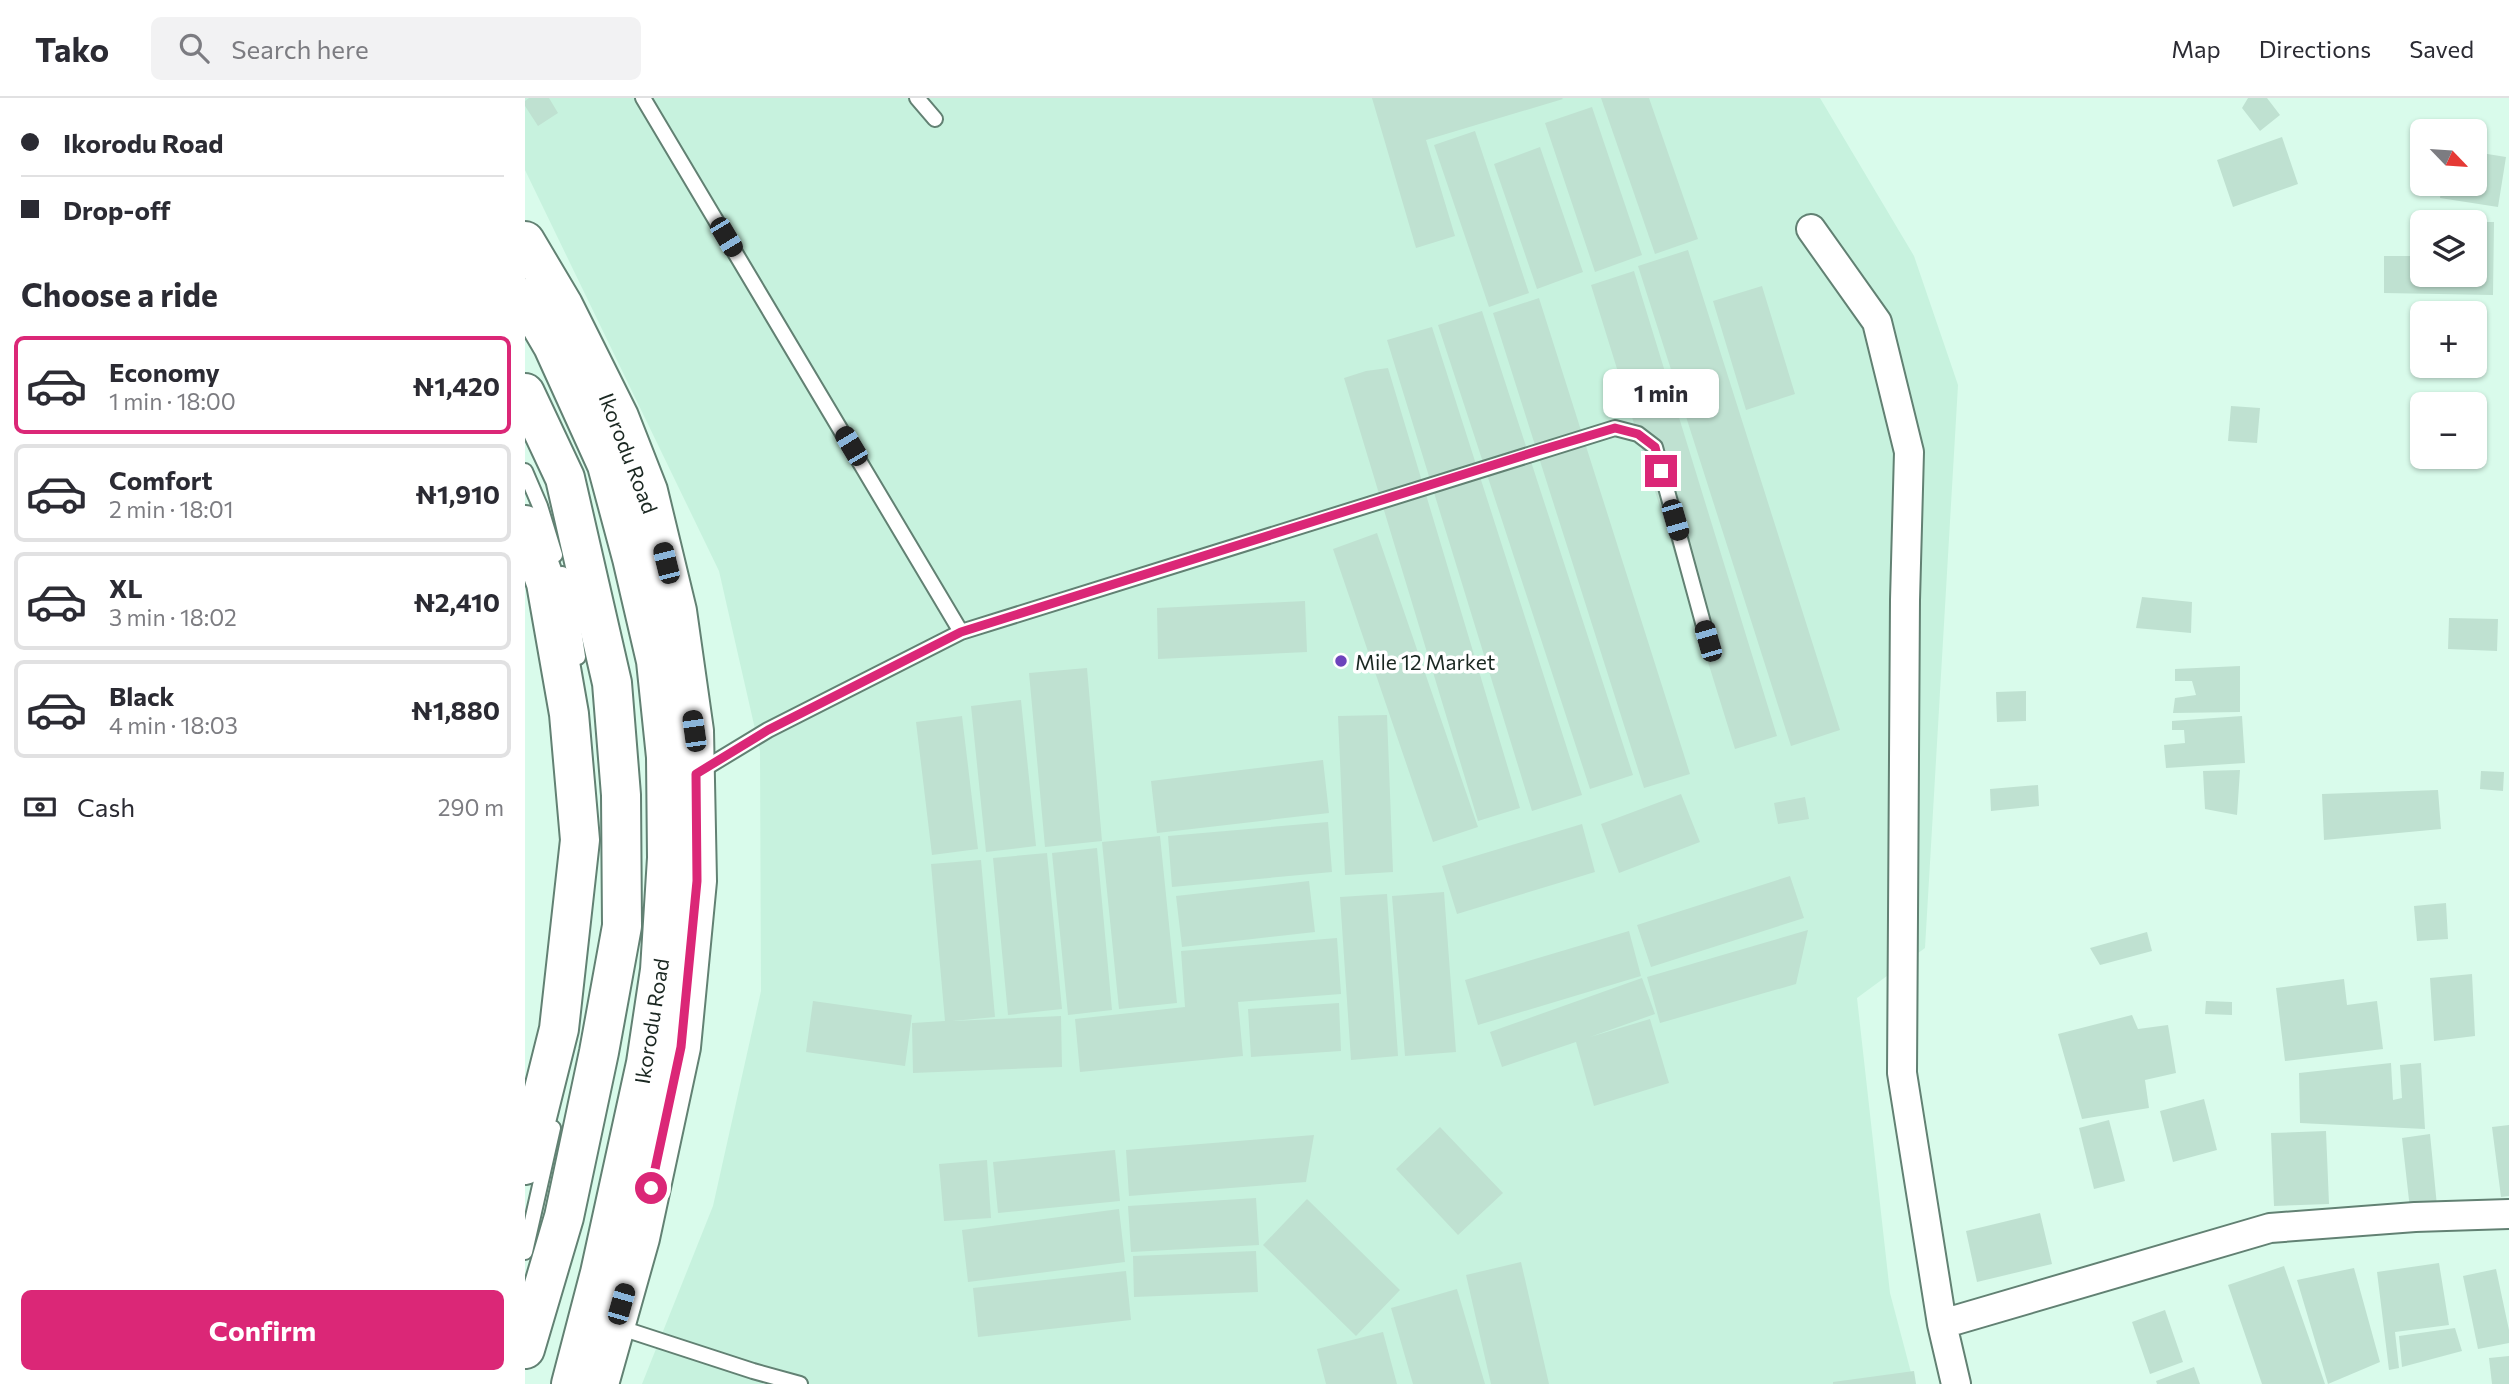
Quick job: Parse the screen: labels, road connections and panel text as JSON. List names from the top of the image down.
{
  "streets": {
    "main road": ["Ikorodu Road"]
  },
  "places": ["Mile 12 Market"],
  "north": "bottom right",
  "page": {
    "header": "Tako",
    "search": "Search here",
    "nav": ["Map", "Directions", "Saved"],
    "banner": ["Ikorodu Road", "Drop-off"],
    "map_buttons": ["+", "−"],
    "heading": "Choose a ride",
    "list": [
      {
        "name": "Economy",
        "note": "1 min · 18:00",
        "value": "₦1,420"
      },
      {
        "name": "Comfort",
        "note": "2 min · 18:01",
        "value": "₦1,910"
      },
      {
        "name": "XL",
        "note": "3 min · 18:02",
        "value": "₦2,410"
      },
      {
        "name": "Black",
        "note": "4 min · 18:03",
        "value": "₦1,880"
      }
    ],
    "bubble": "1 min",
    "pay": ["Cash", "290 m"],
    "buttons": "Confirm"
  }
}
